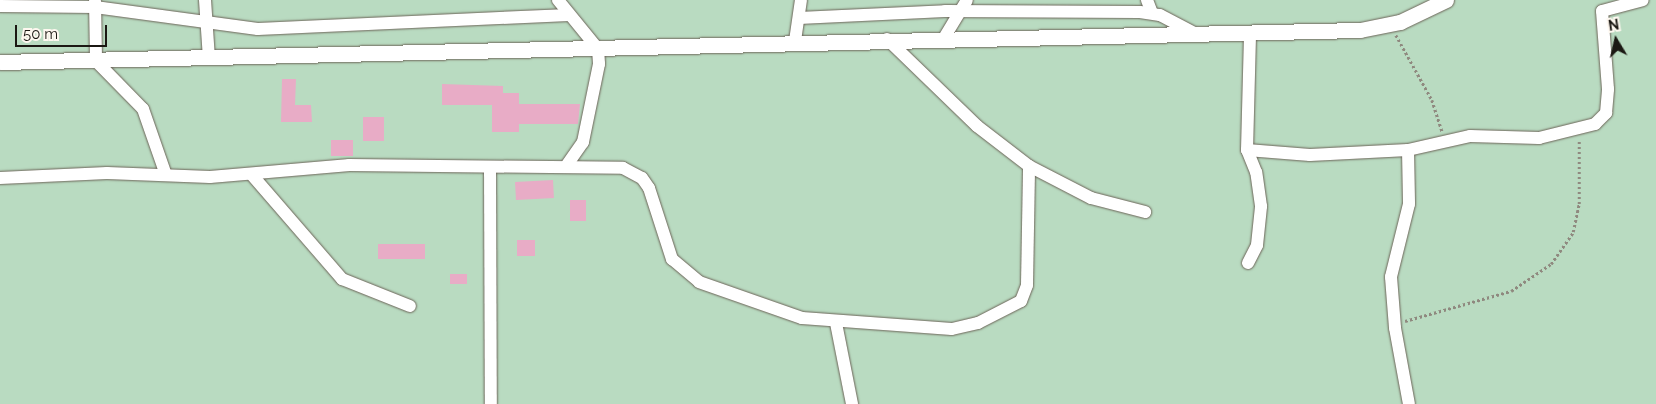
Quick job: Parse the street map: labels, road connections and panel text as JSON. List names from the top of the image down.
{
  "scale_bar": "50 m",
  "north": "top"
}
